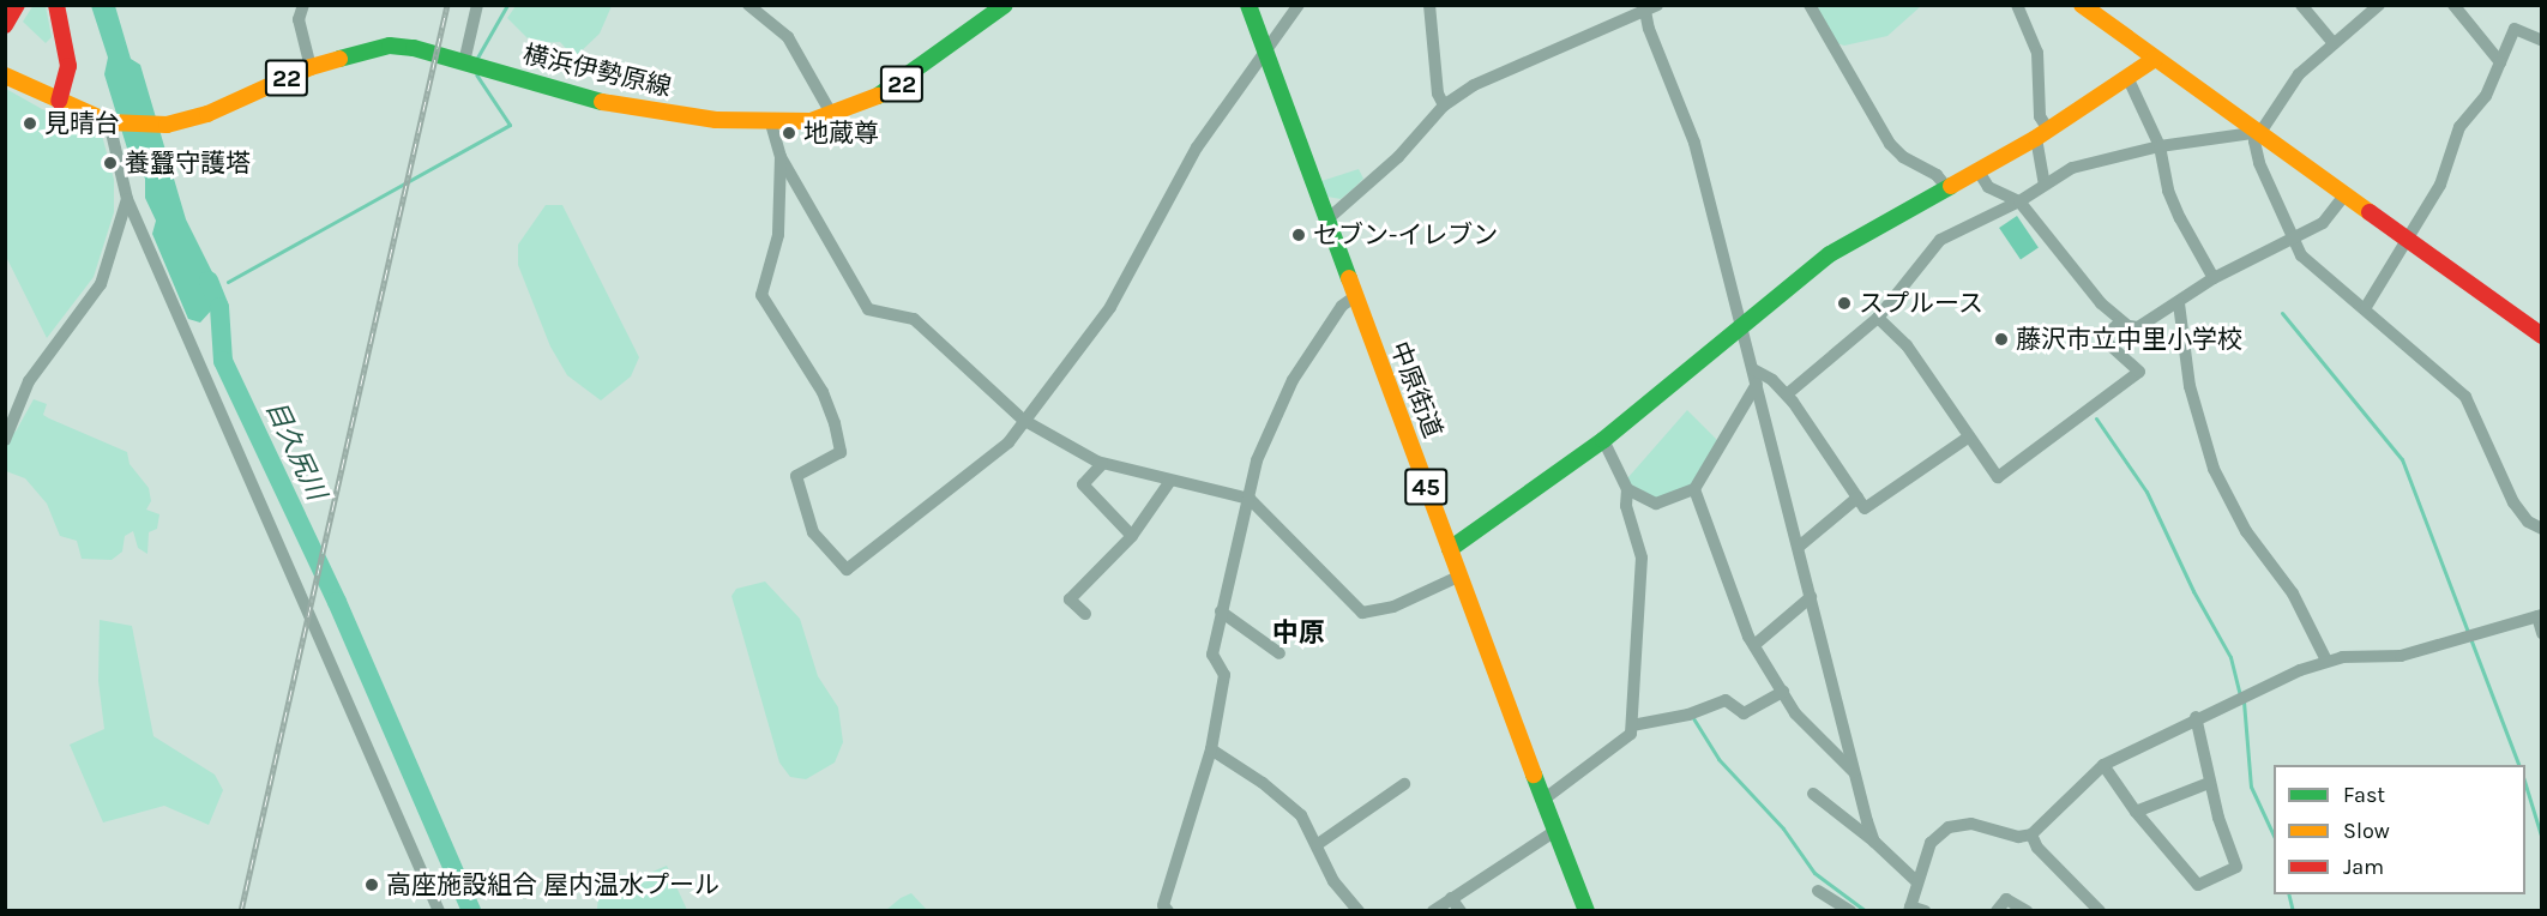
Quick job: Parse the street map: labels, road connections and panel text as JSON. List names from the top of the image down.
{
  "streets": {
    "main road": [
      "横浜伊勢原線",
      "22",
      "中原街道",
      "45"
    ]
  },
  "crossings": [
    ["横浜伊勢原線", "22"]
  ],
  "districts": ["中原"],
  "water": ["目久尻川"],
  "places": [
    "見晴台",
    "地蔵尊",
    "養蠶守護塔",
    "セブン-イレブン",
    "スプルース",
    "藤沢市立中里小学校",
    "高座施設組合 屋内温水プール"
  ],
  "legend": ["Fast", "Slow", "Jam"]
}
